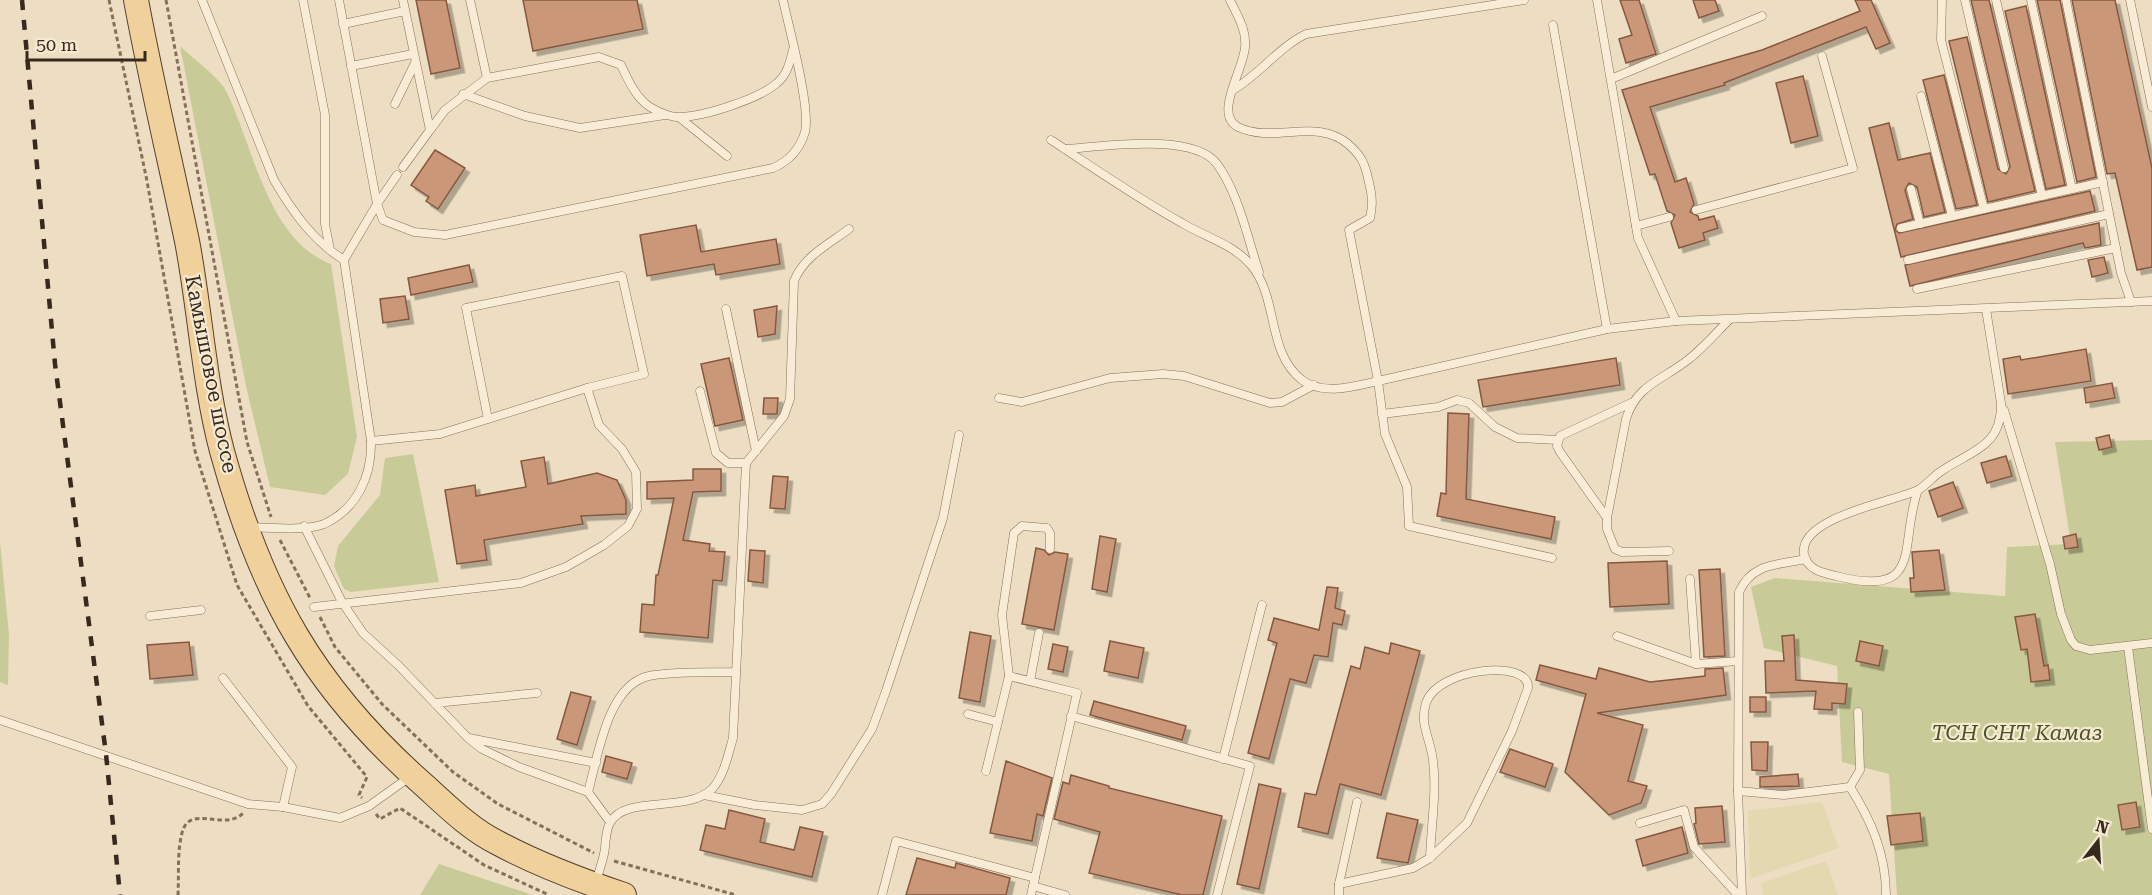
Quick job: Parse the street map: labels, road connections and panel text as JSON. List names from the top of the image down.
{
  "streets": {
    "main road": ["Камышовое шоссе"]
  },
  "parks": ["ТСН СНТ Камаз"],
  "scale_bar": "50 m",
  "north": "top"
}
